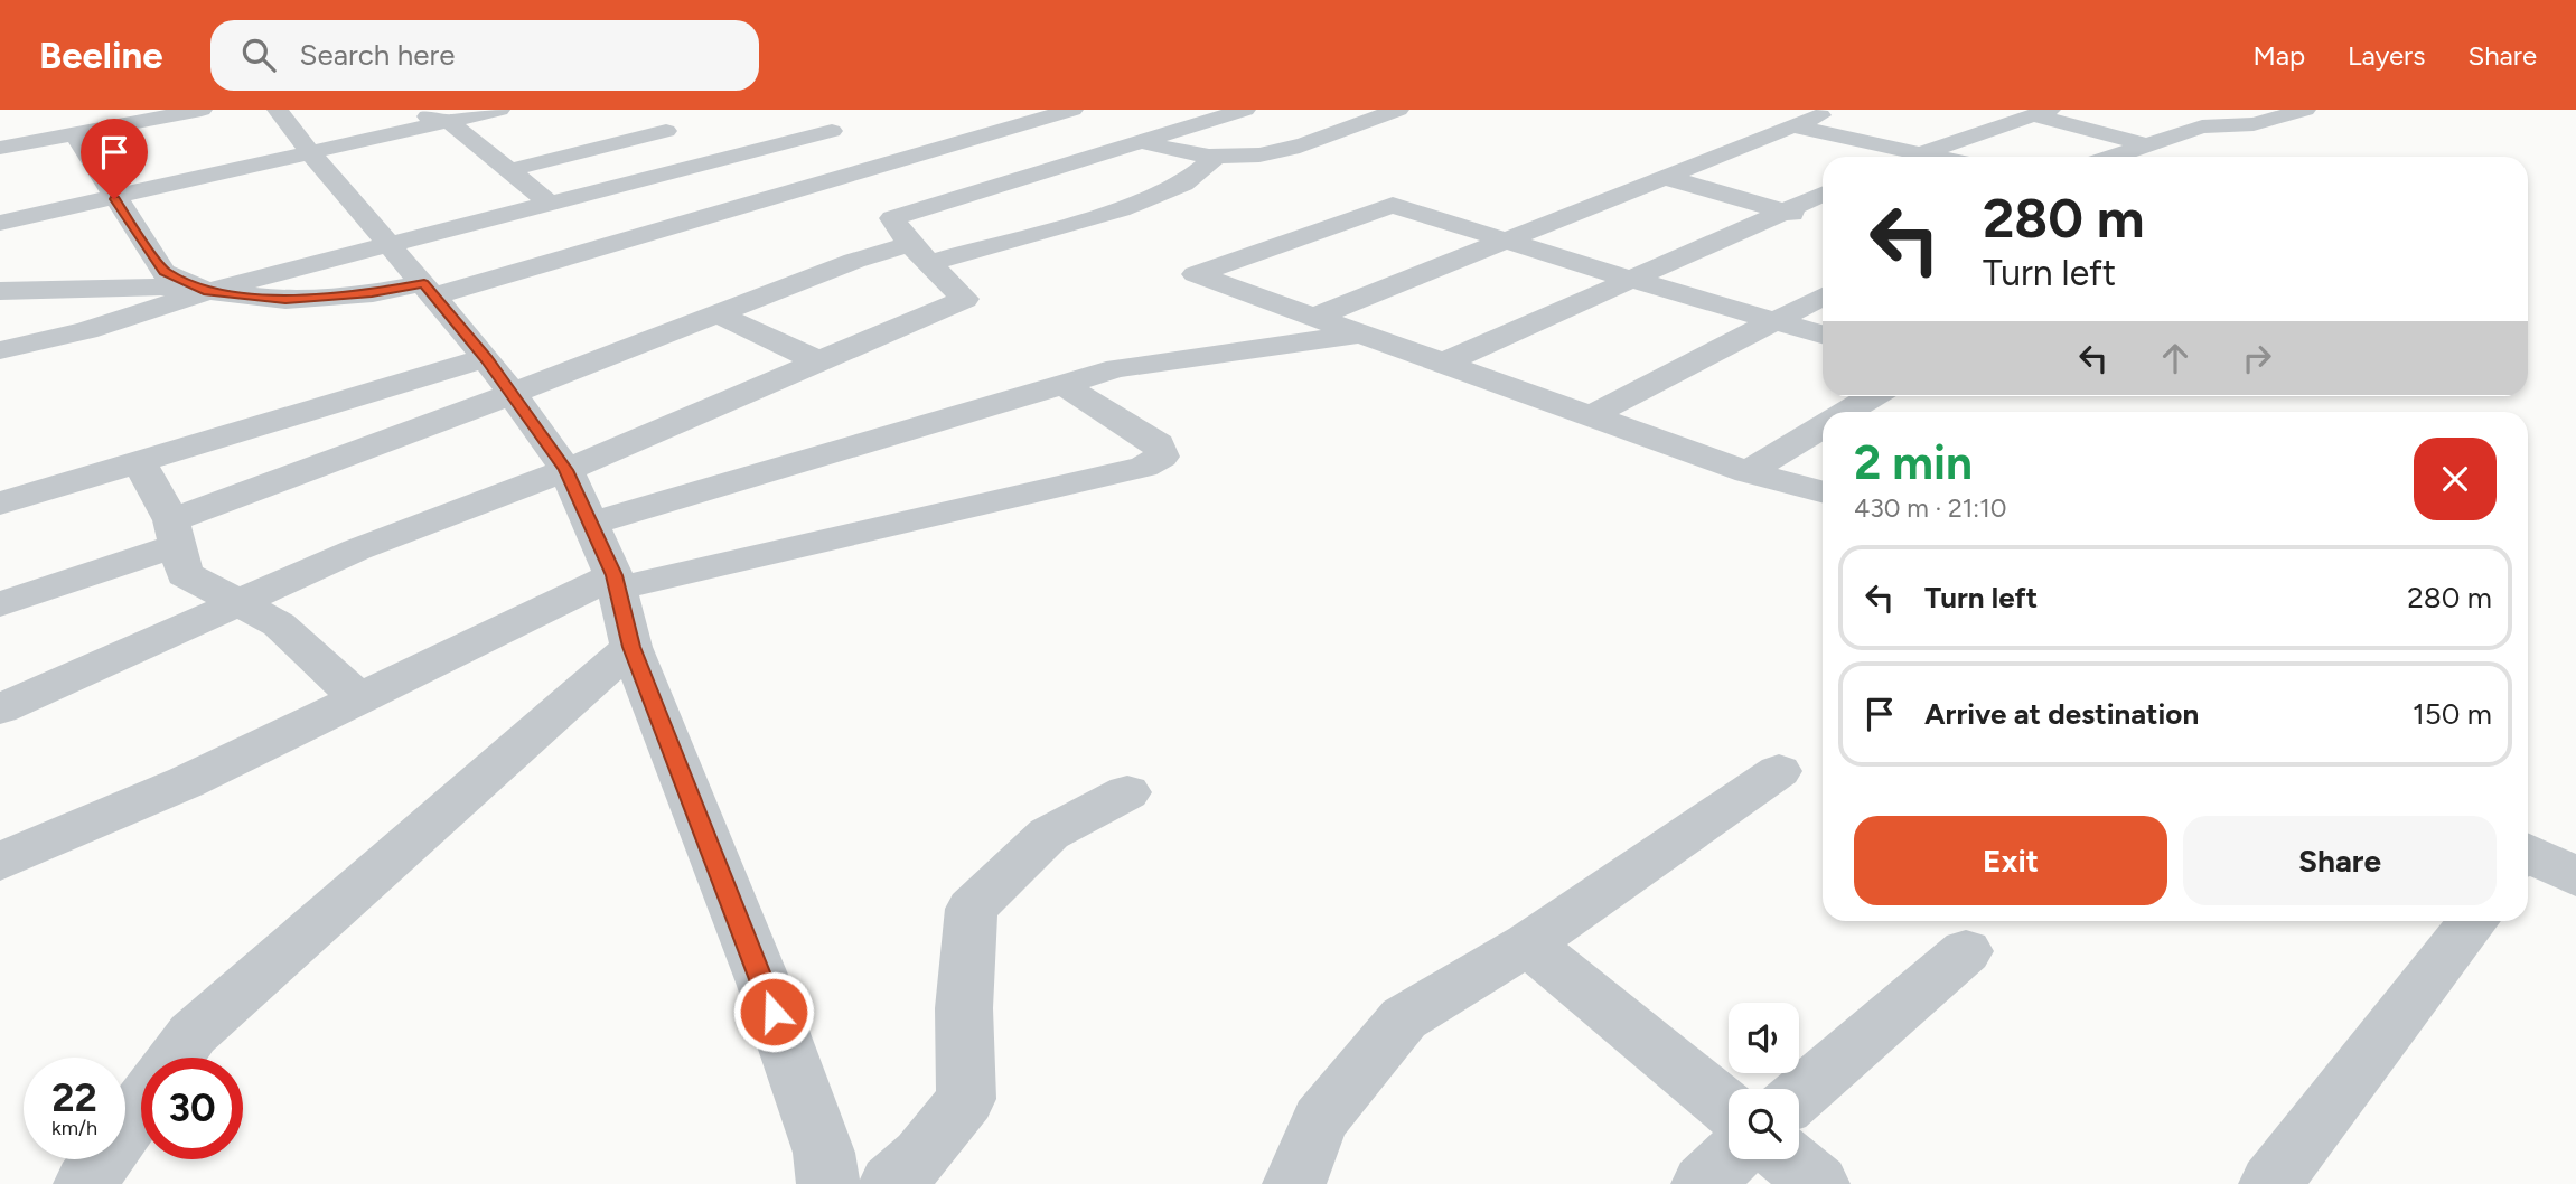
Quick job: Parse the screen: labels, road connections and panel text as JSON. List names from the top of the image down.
{
  "page": {
    "header": "Beeline",
    "search": "Search here",
    "nav": ["Map", "Layers", "Share"],
    "turn": ["280 m", "Turn left"],
    "heading": ["2 min", "430 m · 21:10"],
    "list": [
      {
        "name": "Turn left",
        "value": "280 m"
      },
      {
        "name": "Arrive at destination",
        "value": "150 m"
      }
    ],
    "buttons": ["Exit", "Share"],
    "speed": "22 km/h",
    "limit": "30"
  }
}
